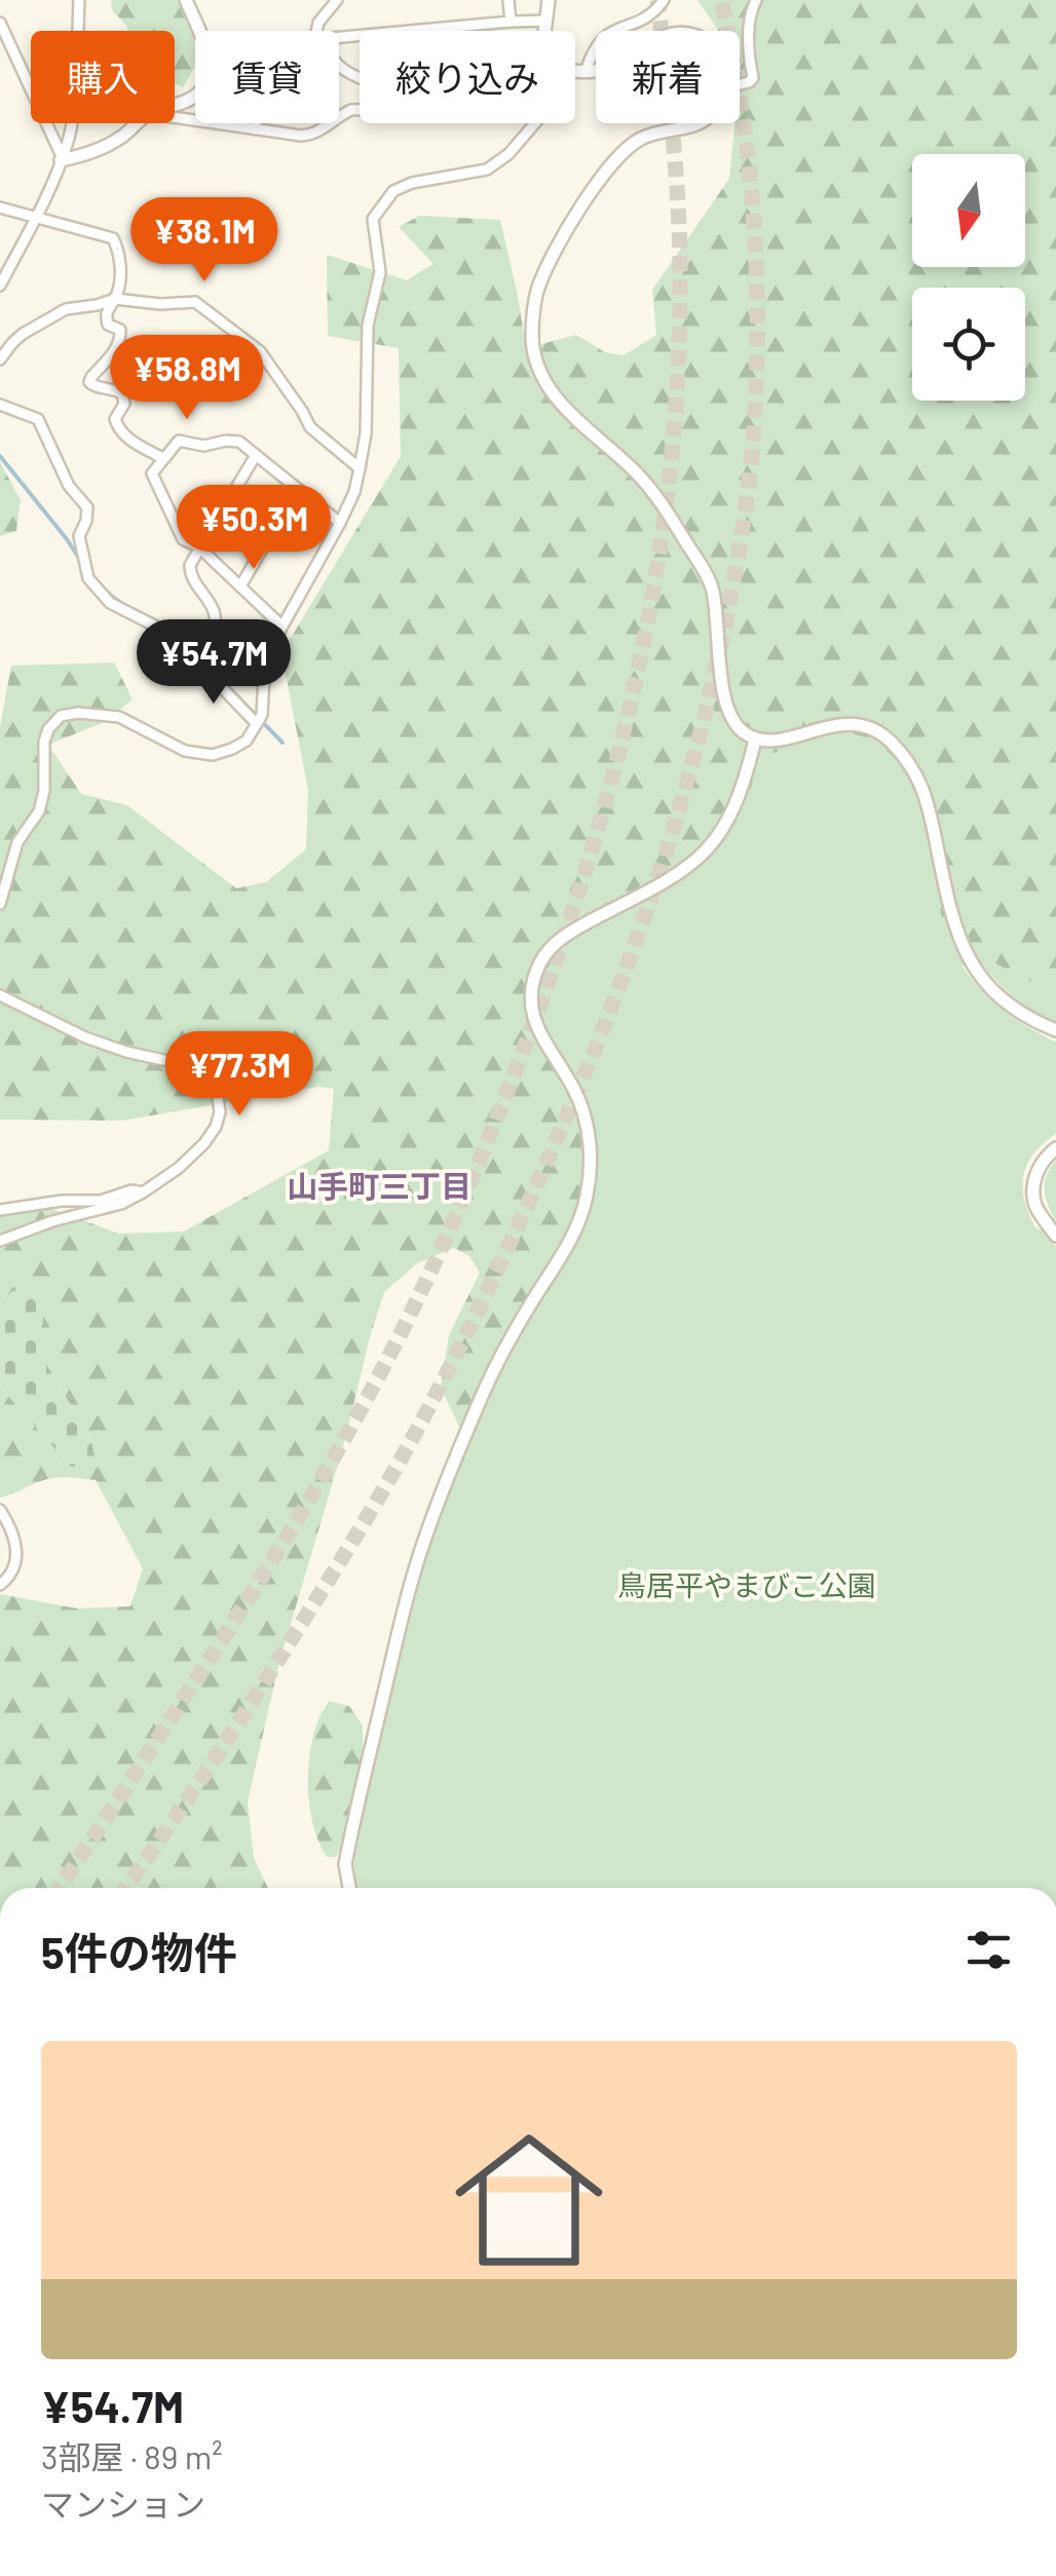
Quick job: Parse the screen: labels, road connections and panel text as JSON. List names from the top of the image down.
{
  "districts": ["山手町三丁目"],
  "parks": ["鳥居平やまびこ公園"],
  "north": "bottom",
  "page": {
    "chip": [
      "購入",
      "賃貸",
      "絞り込み",
      "新着"
    ],
    "price": [
      "¥38.1M",
      "¥58.8M",
      "¥50.3M",
      "¥54.7M",
      "¥77.3M"
    ],
    "heading": "5件の物件",
    "list": [
      {
        "name": "¥54.7M",
        "note": "3部屋 · 89 m² · マンション"
      }
    ]
  }
}
